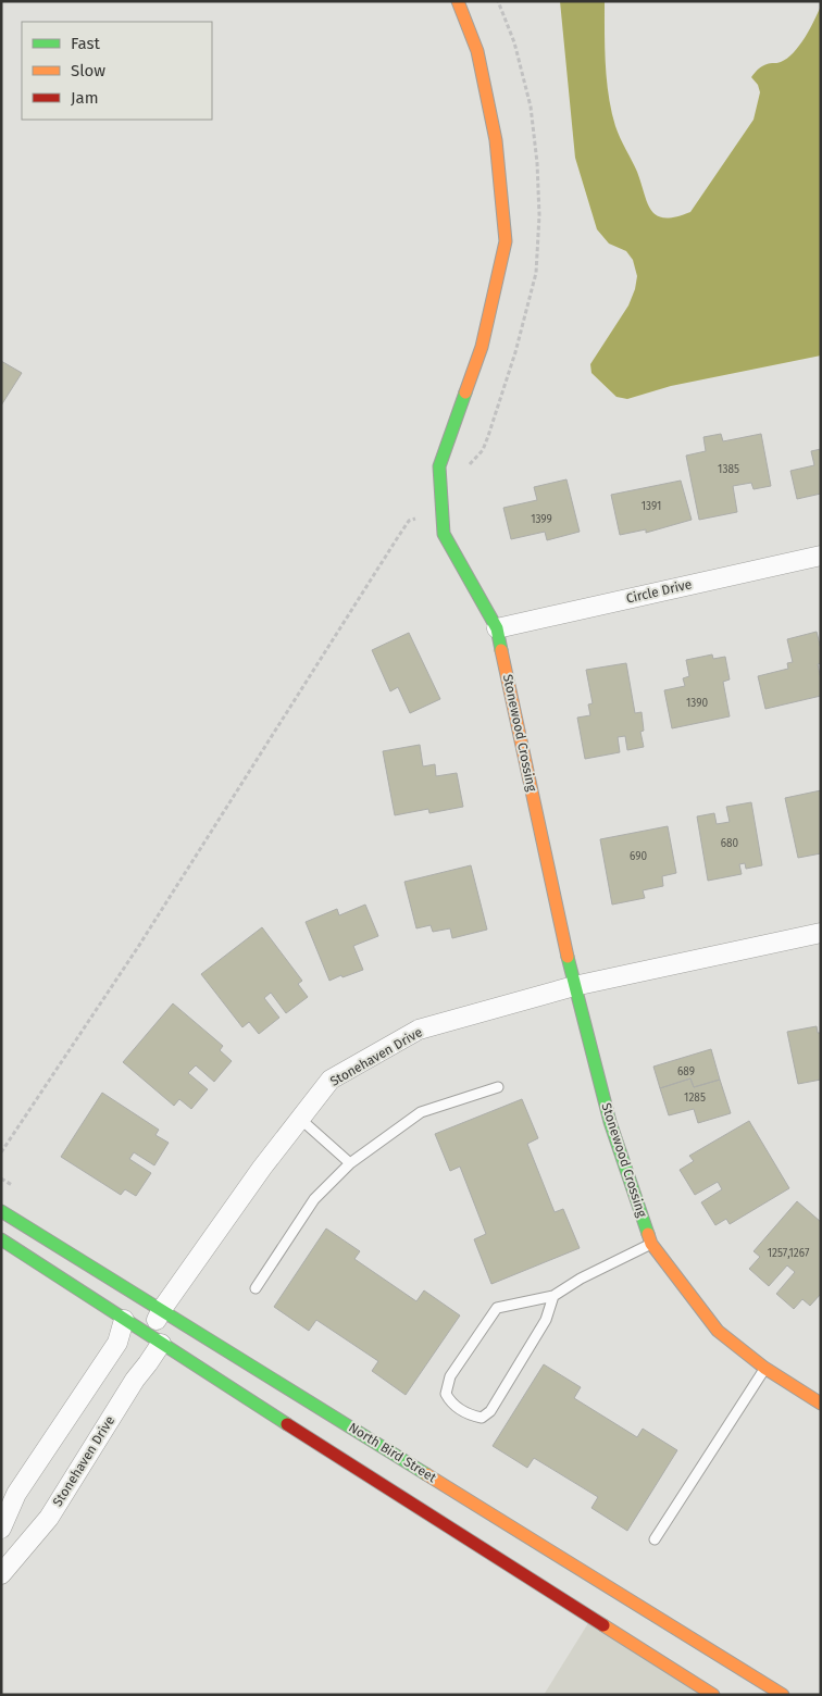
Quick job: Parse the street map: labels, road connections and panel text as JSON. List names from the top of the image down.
{
  "streets": {
    "street": [
      "Circle Drive",
      "Stonewood Crossing",
      "Stonehaven Drive",
      "North Bird Street"
    ]
  },
  "crossings": [
    ["Circle Drive", "Stonewood Crossing"],
    ["Stonewood Crossing", "Stonehaven Drive"],
    ["Stonehaven Drive", "North Bird Street"]
  ],
  "house_numbers": [
    "1385",
    "1391",
    "1399",
    "1390",
    "680",
    "690",
    "689",
    "1285",
    "1257,1267"
  ],
  "legend": ["Fast", "Slow", "Jam"]
}
